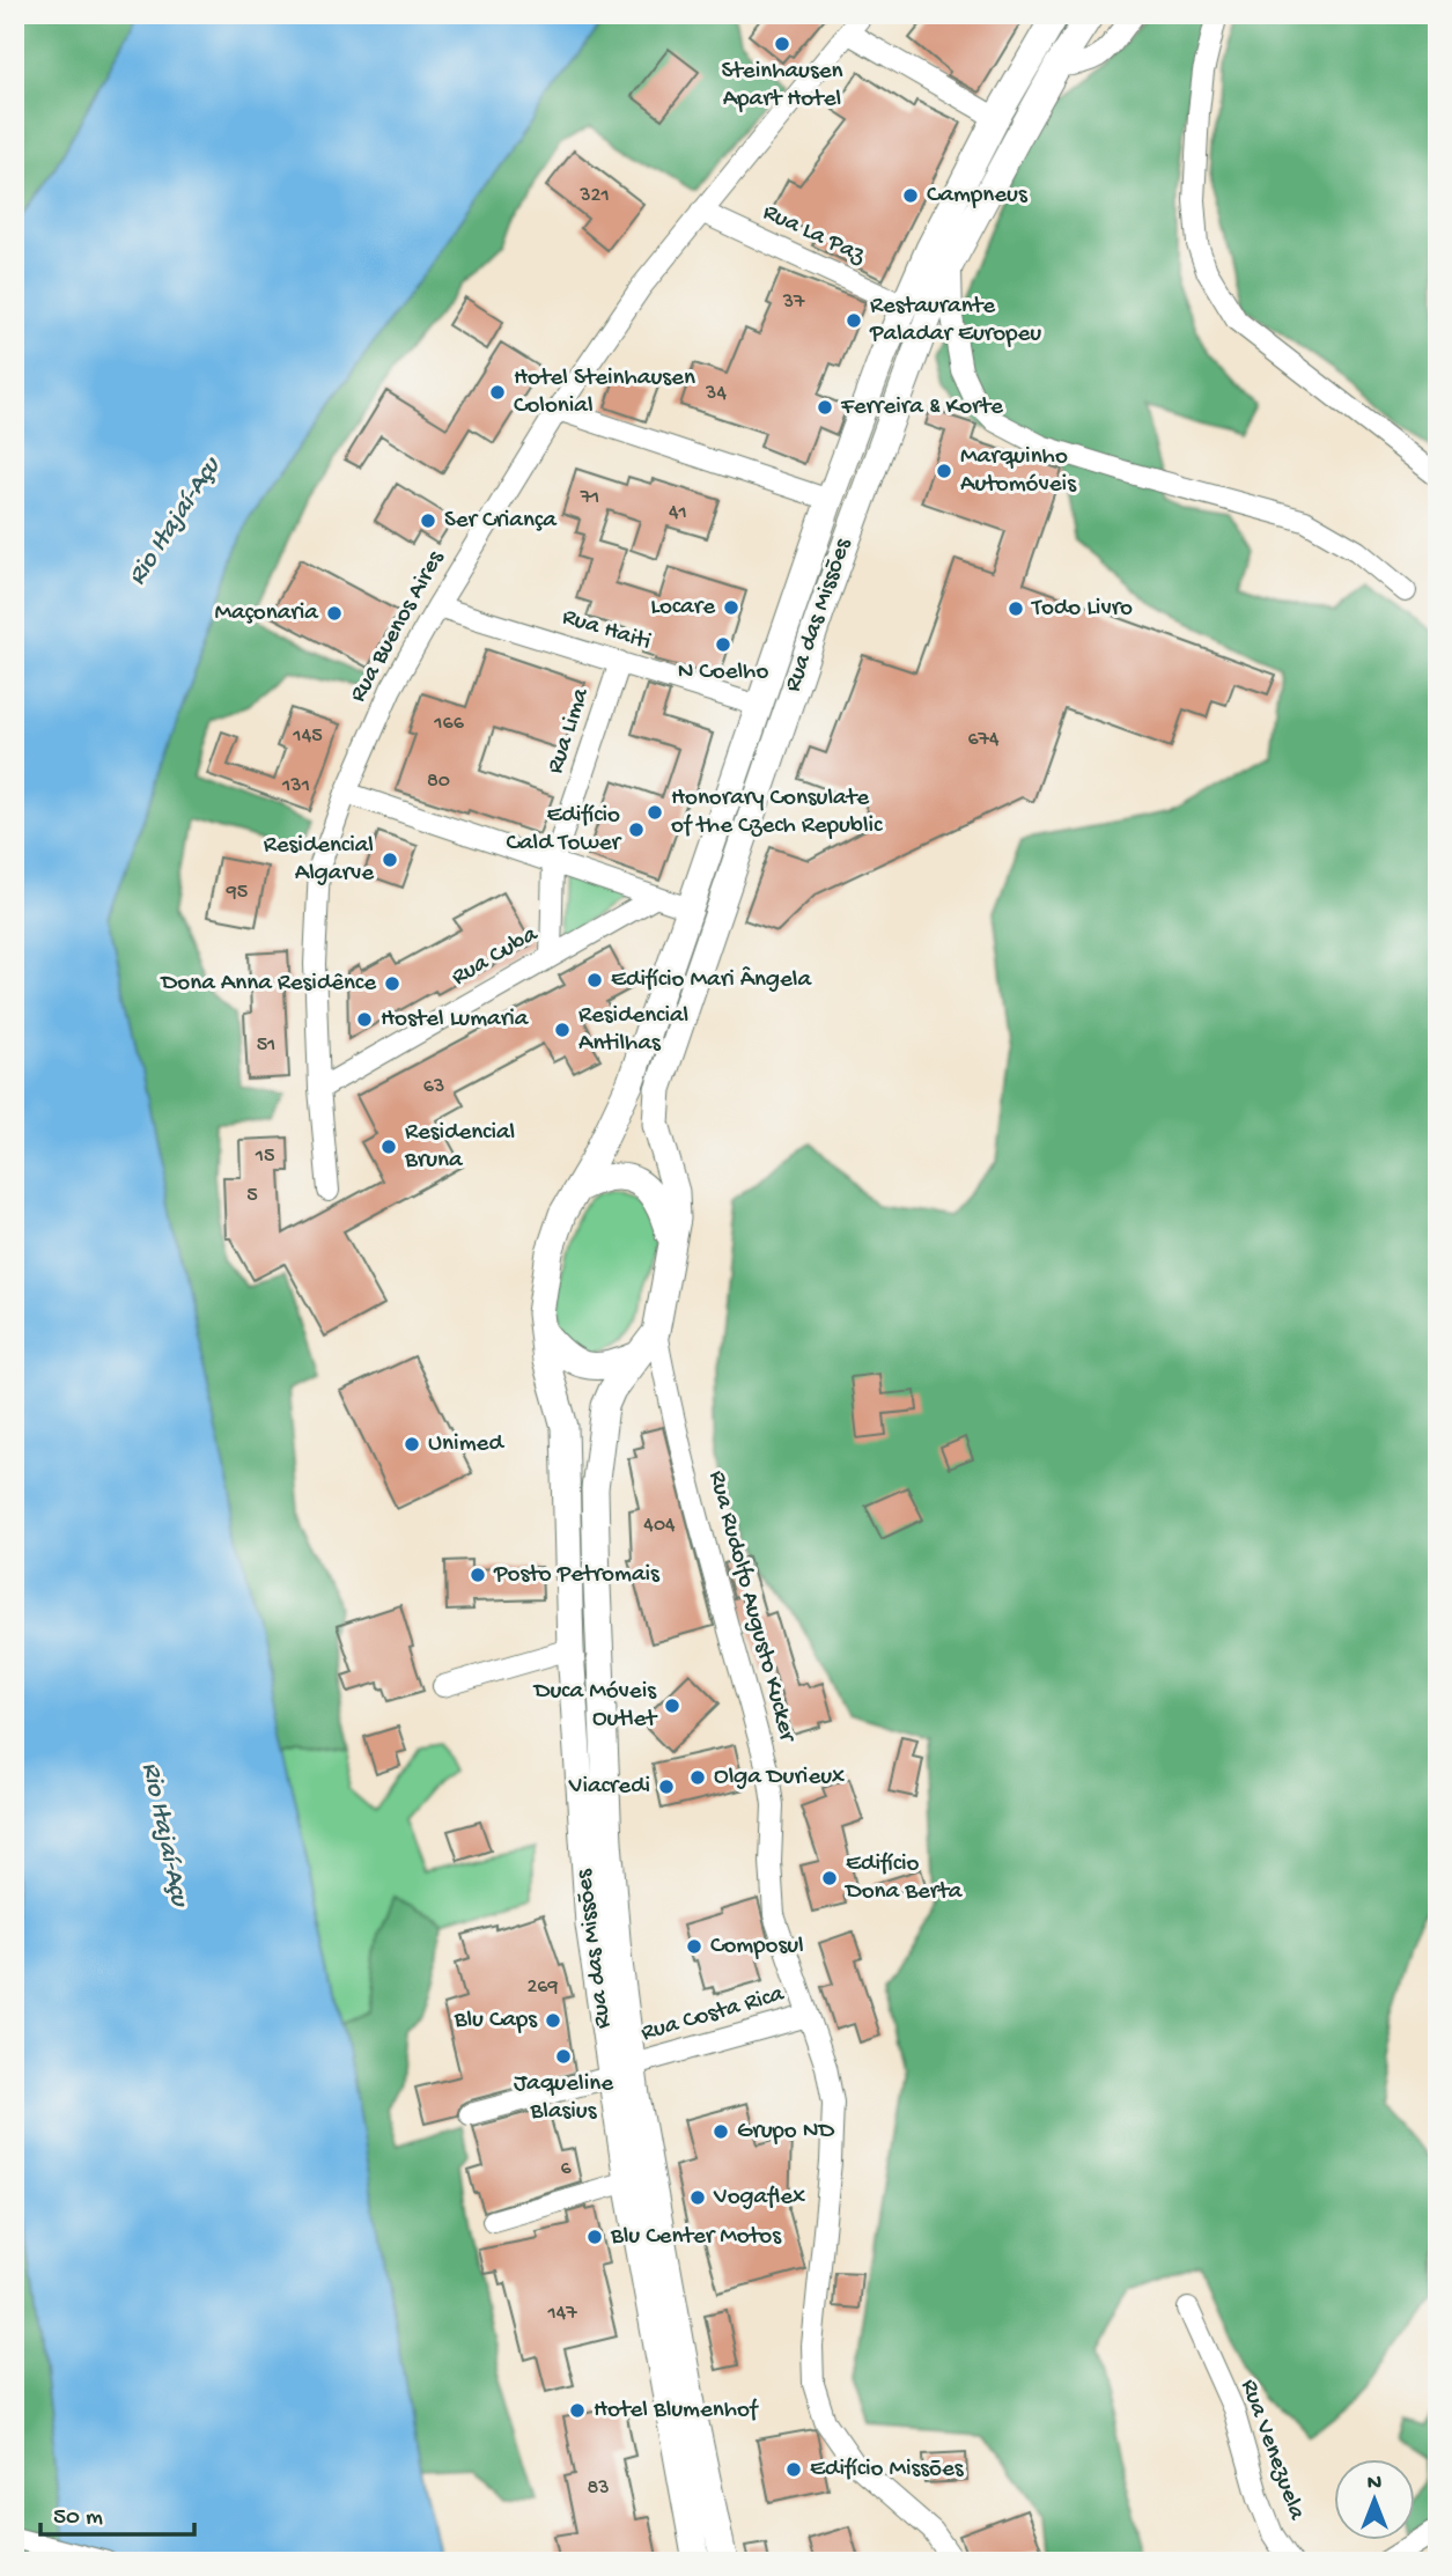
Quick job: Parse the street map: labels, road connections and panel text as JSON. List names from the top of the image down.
{
  "streets": {
    "main road": ["Rua das Missões"],
    "street": [
      "Rua La Paz",
      "Rua Buenos Aires",
      "Rua Haiti",
      "Rua Lima",
      "Rua Cuba",
      "Rua Rudolfo Augusto Kucker",
      "Rua Costa Rica",
      "Rua Venezuela"
    ]
  },
  "crossings": [
    ["Rua La Paz", "Rua das Missões"],
    ["Rua La Paz", "Rua Buenos Aires"],
    ["Rua das Missões", "Rua Haiti"],
    ["Rua das Missões", "Rua Rudolfo Augusto Kucker"],
    ["Rua das Missões", "Rua Costa Rica"],
    ["Rua Buenos Aires", "Rua Haiti"],
    ["Rua Buenos Aires", "Rua Cuba"],
    ["Rua Haiti", "Rua Lima"],
    ["Rua Lima", "Rua Cuba"],
    ["Rua Rudolfo Augusto Kucker", "Rua Costa Rica"]
  ],
  "water": ["Rio Itajaí-Açu"],
  "places": [
    "Steinhausen Apart Hotel",
    "Campneus",
    "Restaurante Paladar Europeu",
    "Hotel Steinhausen Colonial",
    "Ferreira & Korte",
    "Marquinho Automóveis",
    "Ser Criança",
    "Locare",
    "Todo Livro",
    "Maçonaria",
    "N Coelho",
    "Honorary Consulate of the Czech Republic",
    "Edifício Cald Tower",
    "Residencial Algarve",
    "Edifício Mari Ângela",
    "Dona Anna Residênce",
    "Hostel Lumaria",
    "Residencial Antilhas",
    "Residencial Bruna",
    "Unimed",
    "Posto Petromais",
    "Duca Móveis Outlet",
    "Olga Durieux",
    "Viacredi",
    "Edifício Dona Berta",
    "Composul",
    "Blu Caps",
    "Jaqueline Blasius",
    "Grupo ND",
    "Vogaflex",
    "Blu Center Motos",
    "Hotel Blumenhof",
    "Edifício Missões"
  ],
  "house_numbers": [
    "321",
    "37",
    "34",
    "71",
    "41",
    "166",
    "145",
    "674",
    "80",
    "131",
    "95",
    "51",
    "63",
    "15",
    "5",
    "404",
    "269",
    "6",
    "147",
    "83"
  ],
  "scale_bar": "50 m",
  "north": "top"
}
